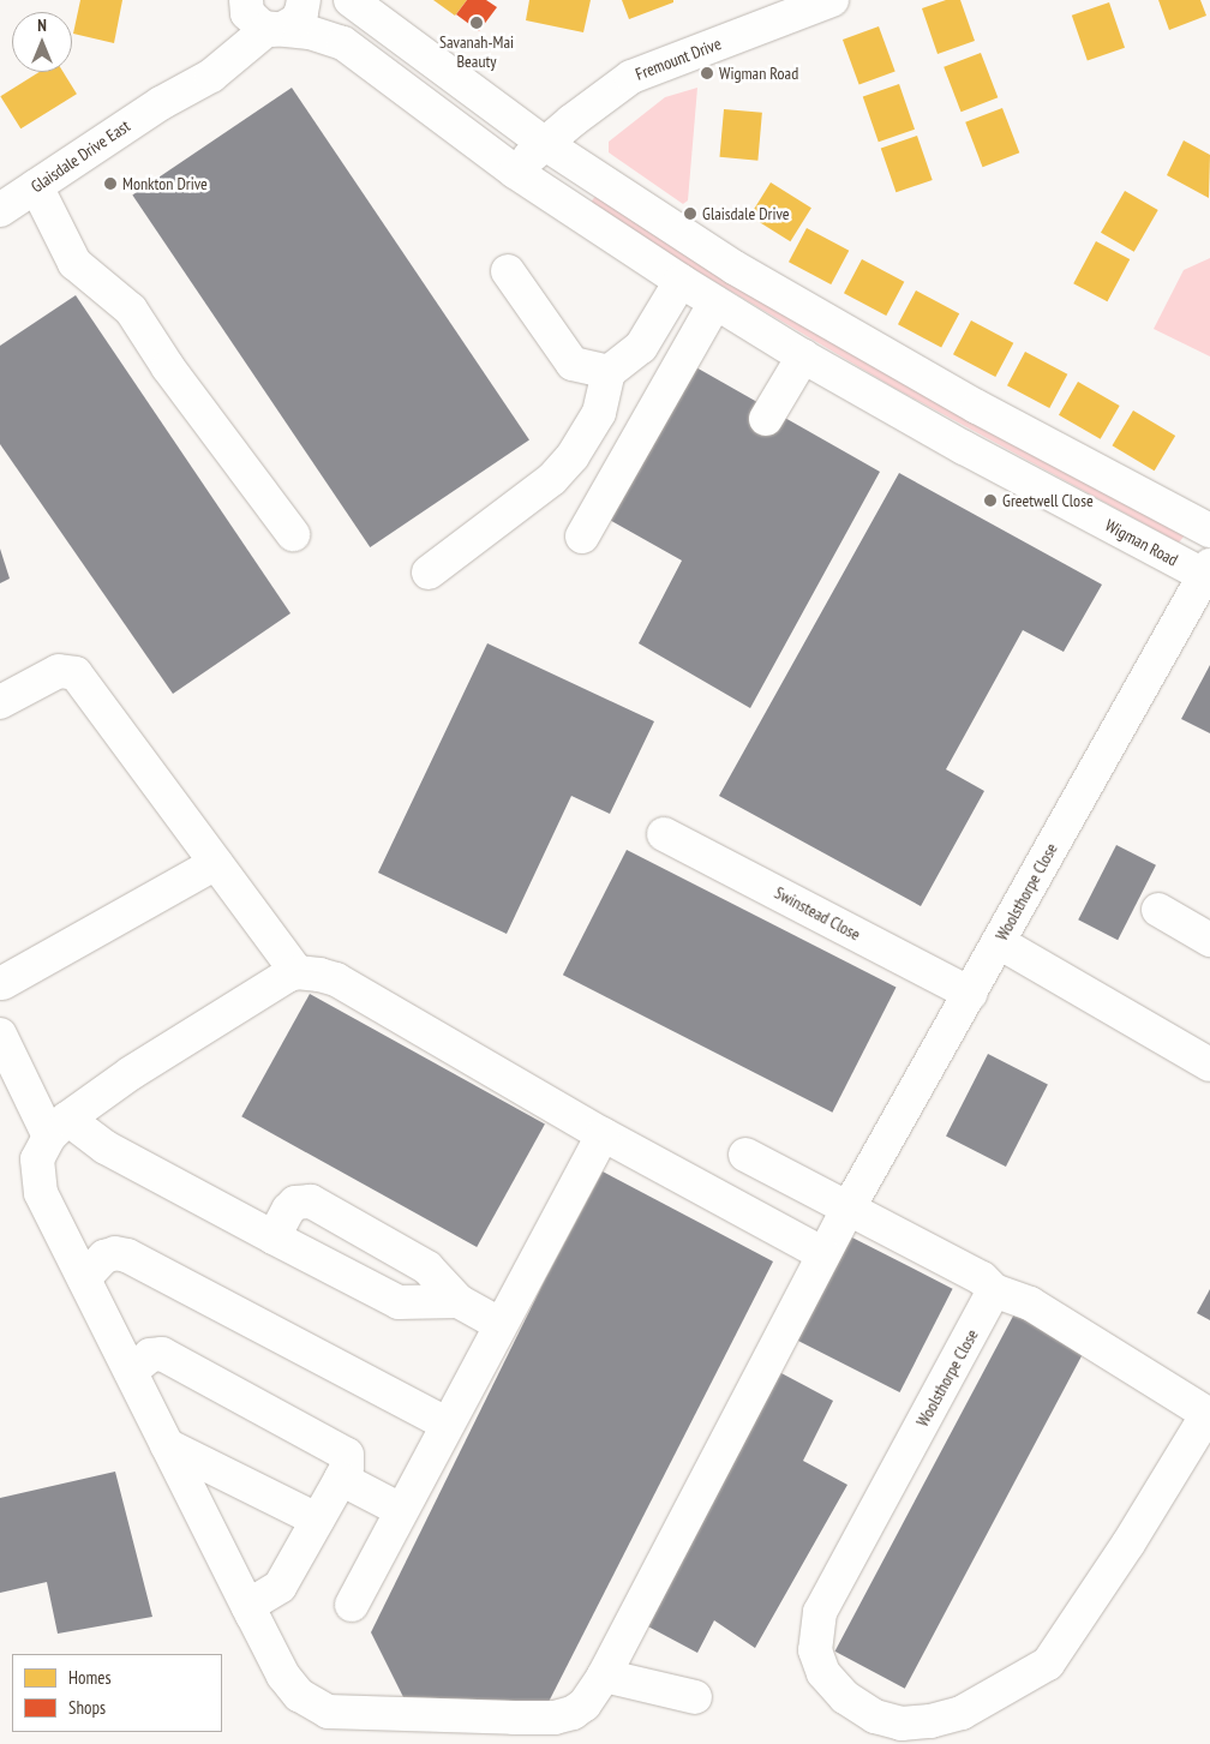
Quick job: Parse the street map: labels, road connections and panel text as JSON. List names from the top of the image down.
{
  "streets": {
    "street": [
      "Fremount Drive",
      "Glaisdale Drive East",
      "Wigman Road",
      "Woolsthorpe Close",
      "Swinstead Close"
    ]
  },
  "crossings": [
    ["Fremount Drive", "Wigman Road"],
    ["Glaisdale Drive East", "Wigman Road"],
    ["Wigman Road", "Woolsthorpe Close"],
    ["Woolsthorpe Close", "Swinstead Close"]
  ],
  "places": [
    "Savanah-Mai Beauty",
    "Wigman Road",
    "Monkton Drive",
    "Glaisdale Drive",
    "Greetwell Close"
  ],
  "legend": ["Homes", "Shops"],
  "north": "top"
}
